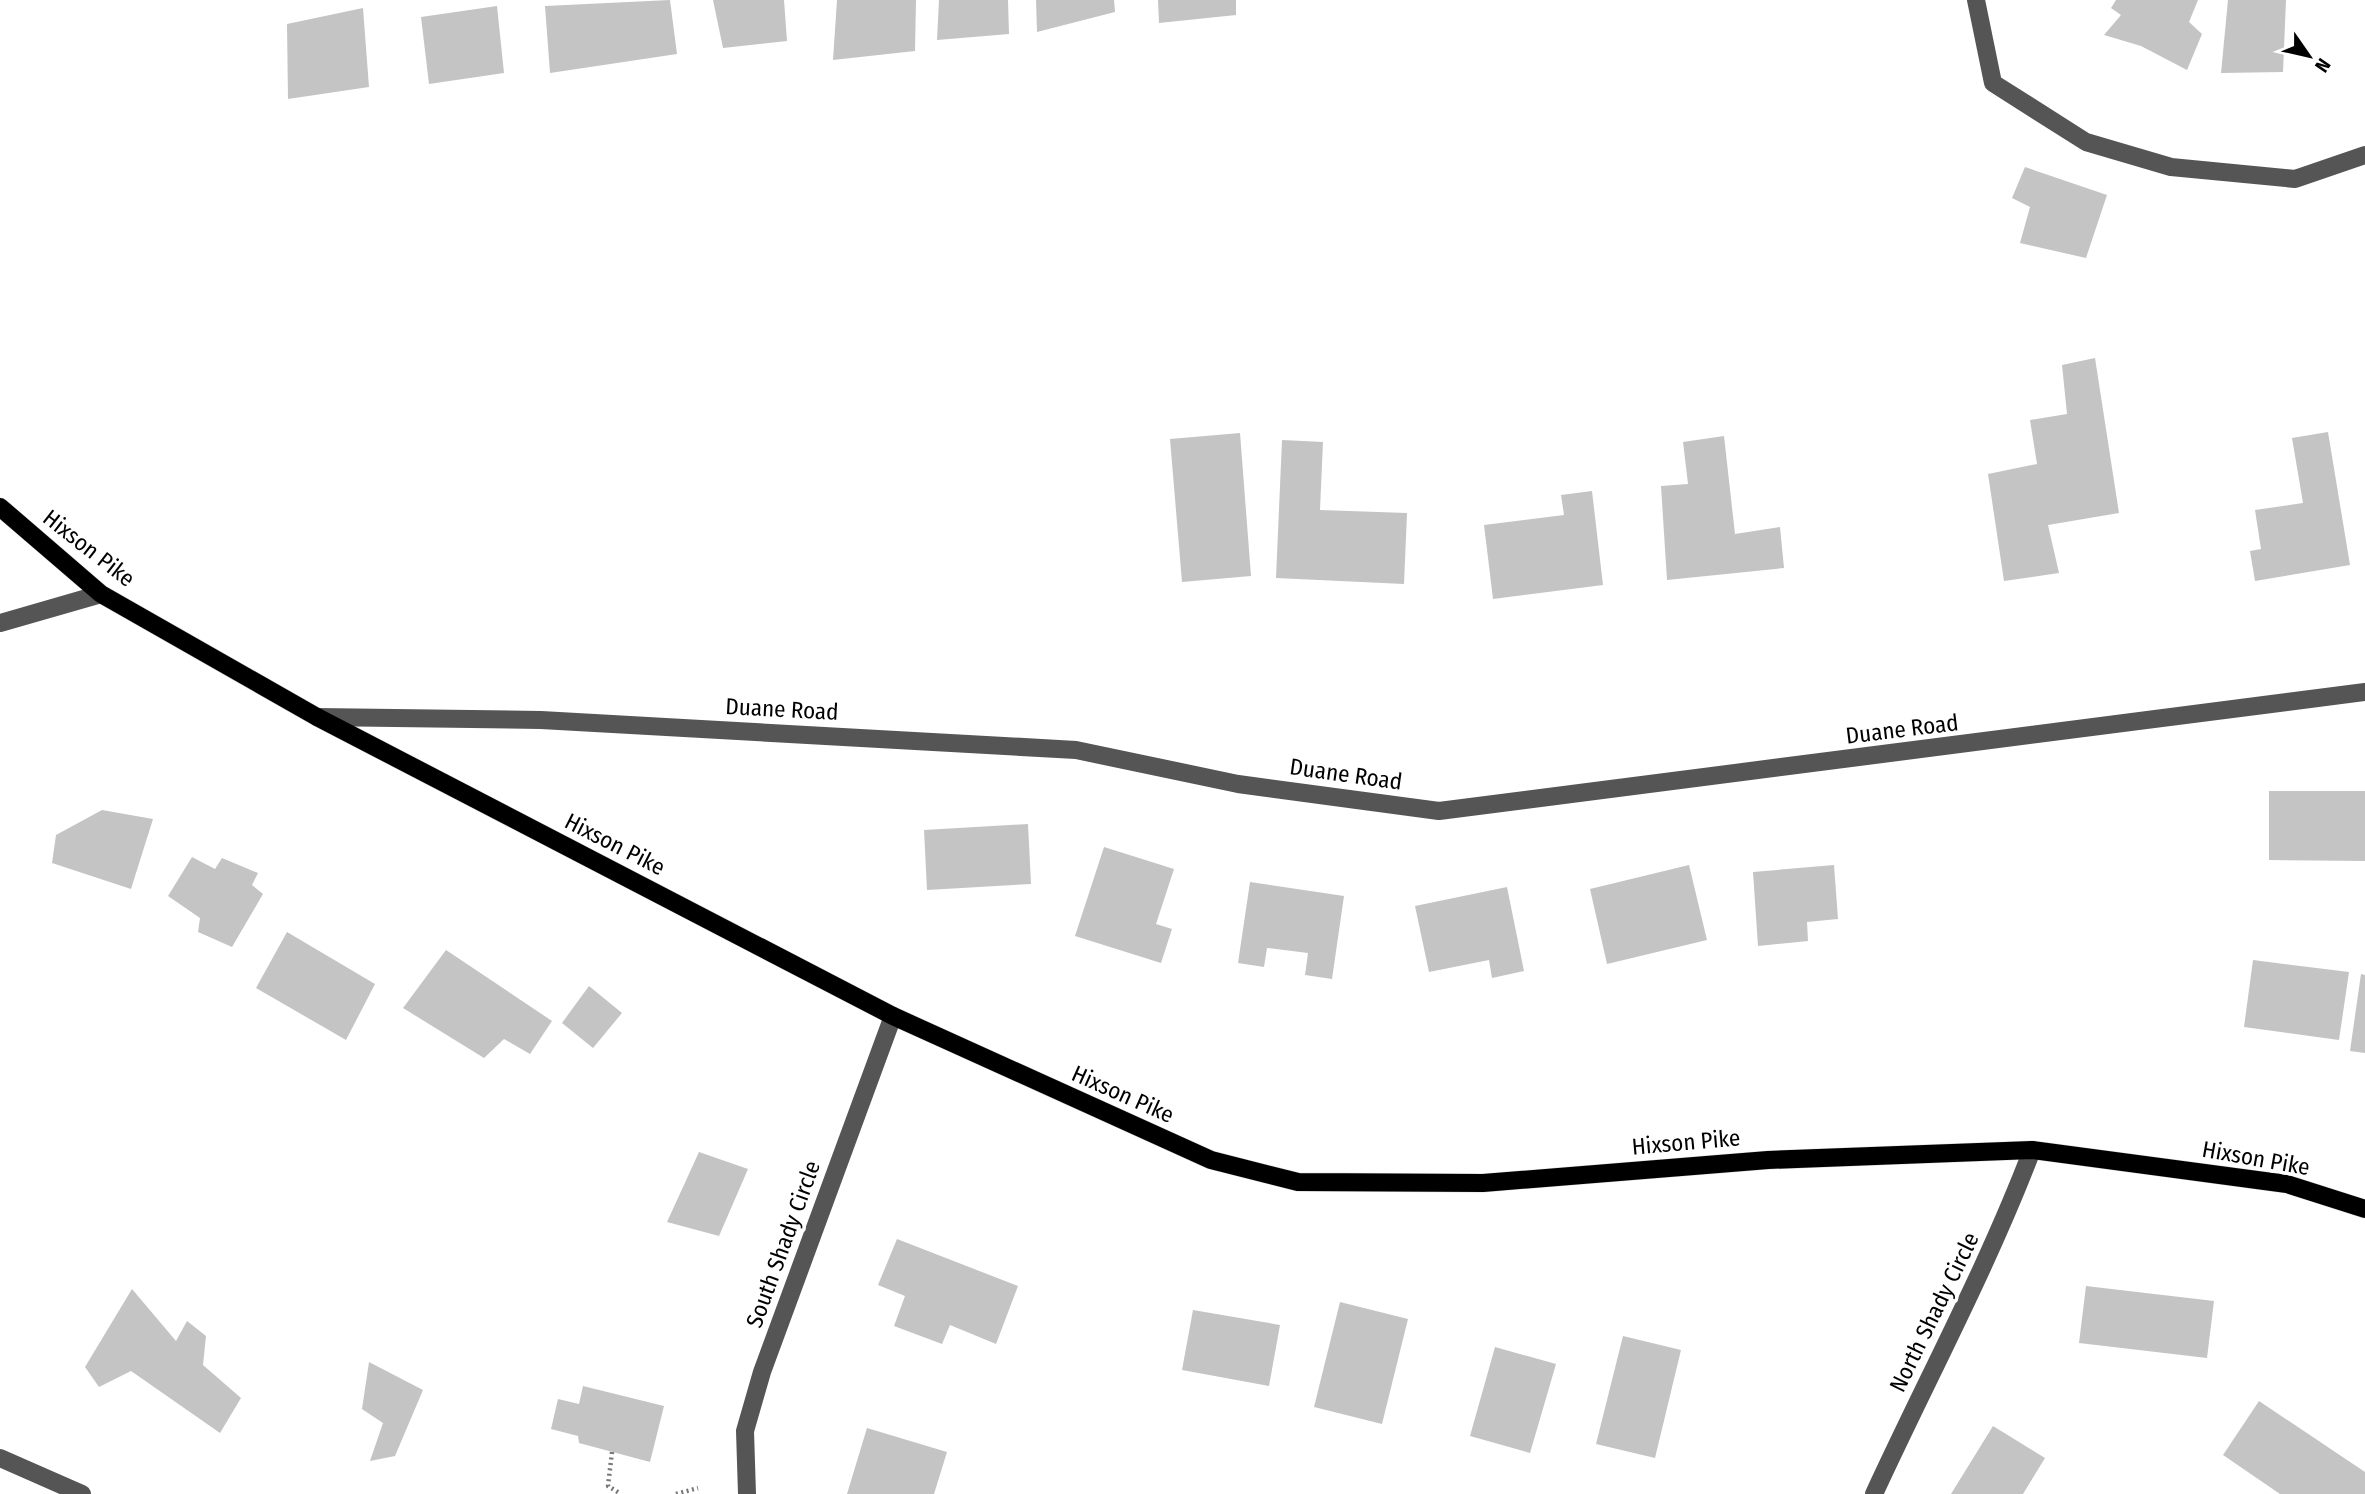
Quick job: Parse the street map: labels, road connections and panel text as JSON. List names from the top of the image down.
{
  "streets": {
    "main road": ["Hixson Pike"],
    "street": ["Duane Road", "South Shady Circle", "North Shady Circle"]
  },
  "crossings": [
    ["Hixson Pike", "Duane Road"],
    ["Hixson Pike", "South Shady Circle"],
    ["Hixson Pike", "North Shady Circle"]
  ],
  "north": "bottom right"
}
